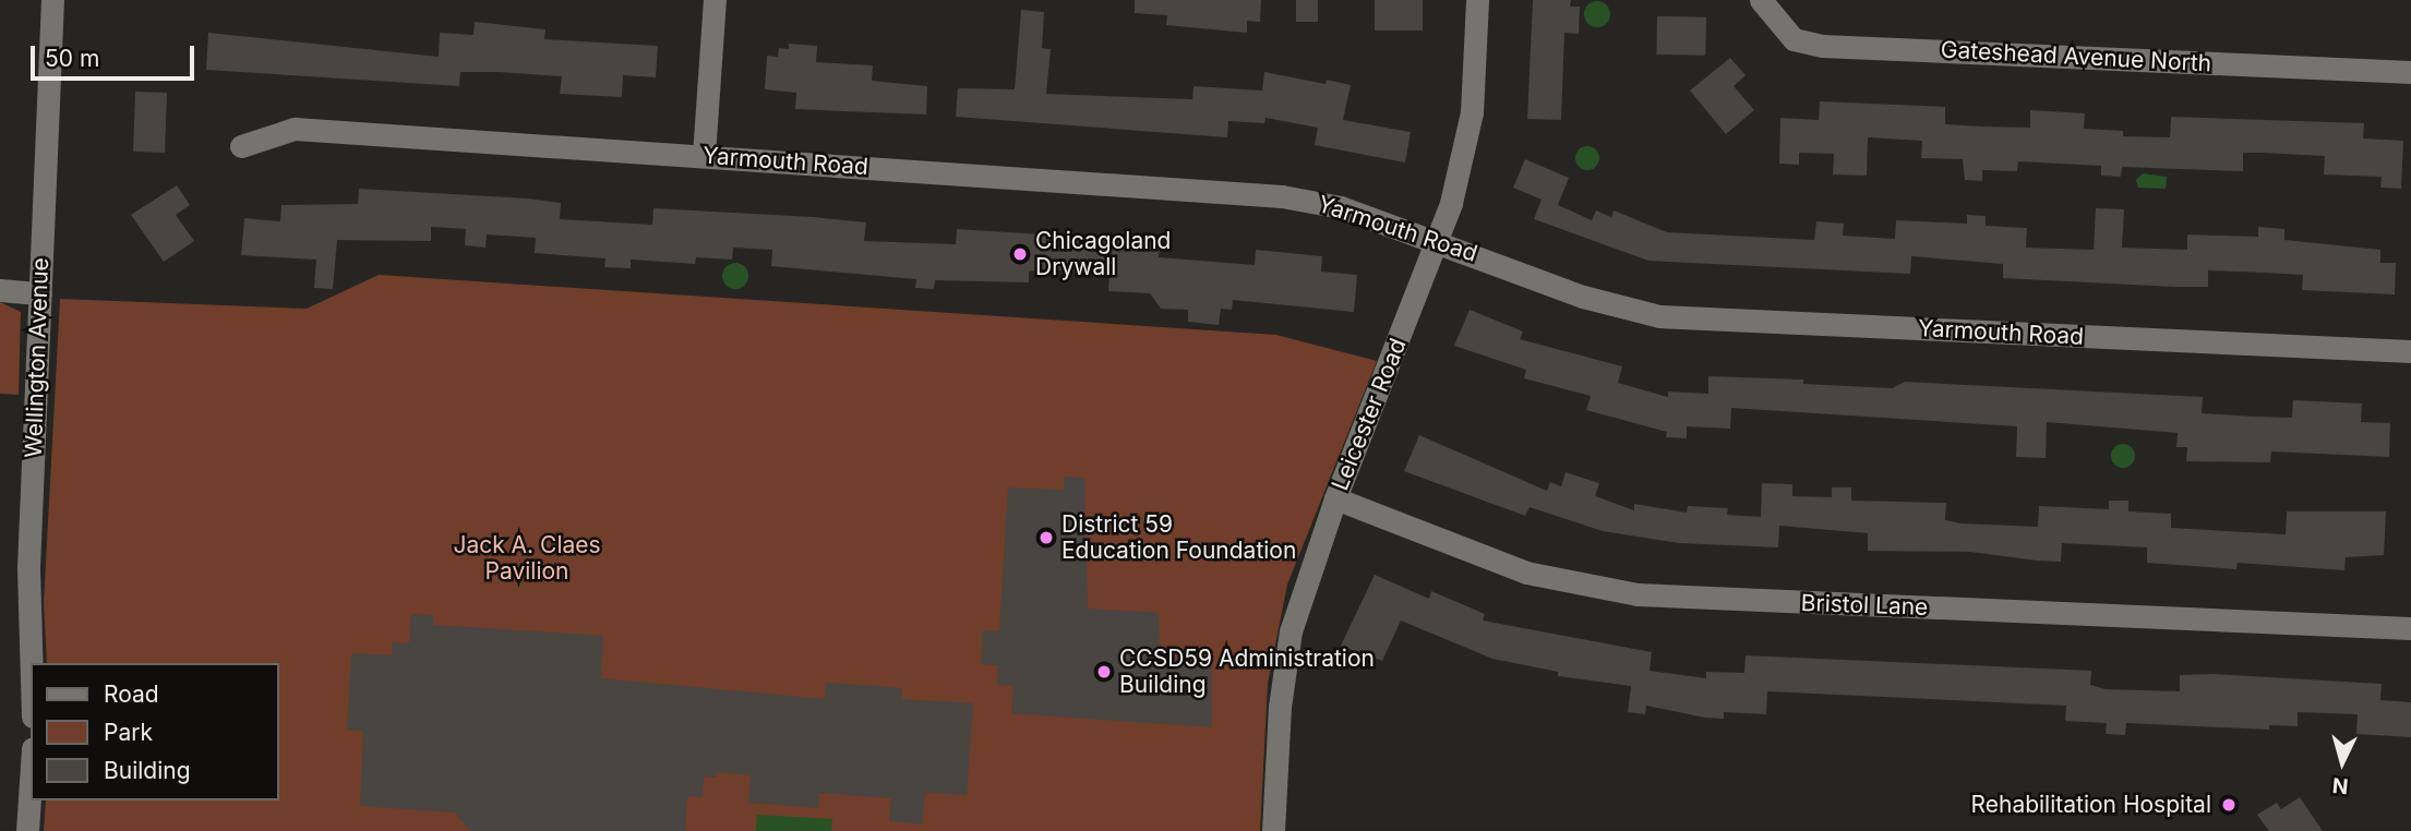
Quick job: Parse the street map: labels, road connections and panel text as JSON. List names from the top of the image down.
{
  "streets": {
    "street": [
      "Gateshead Avenue North",
      "Yarmouth Road",
      "Wellington Avenue",
      "Leicester Road",
      "Bristol Lane"
    ]
  },
  "crossings": [
    ["Yarmouth Road", "Leicester Road"],
    ["Leicester Road", "Bristol Lane"]
  ],
  "parks": ["Jack A. Claes Pavilion"],
  "places": [
    "Chicagoland Drywall",
    "District 59 Education Foundation",
    "CCSD59 Administration Building",
    "Rehabilitation Hospital"
  ],
  "legend": ["Road", "Park", "Building"],
  "scale_bar": "50 m",
  "north": "bottom"
}
